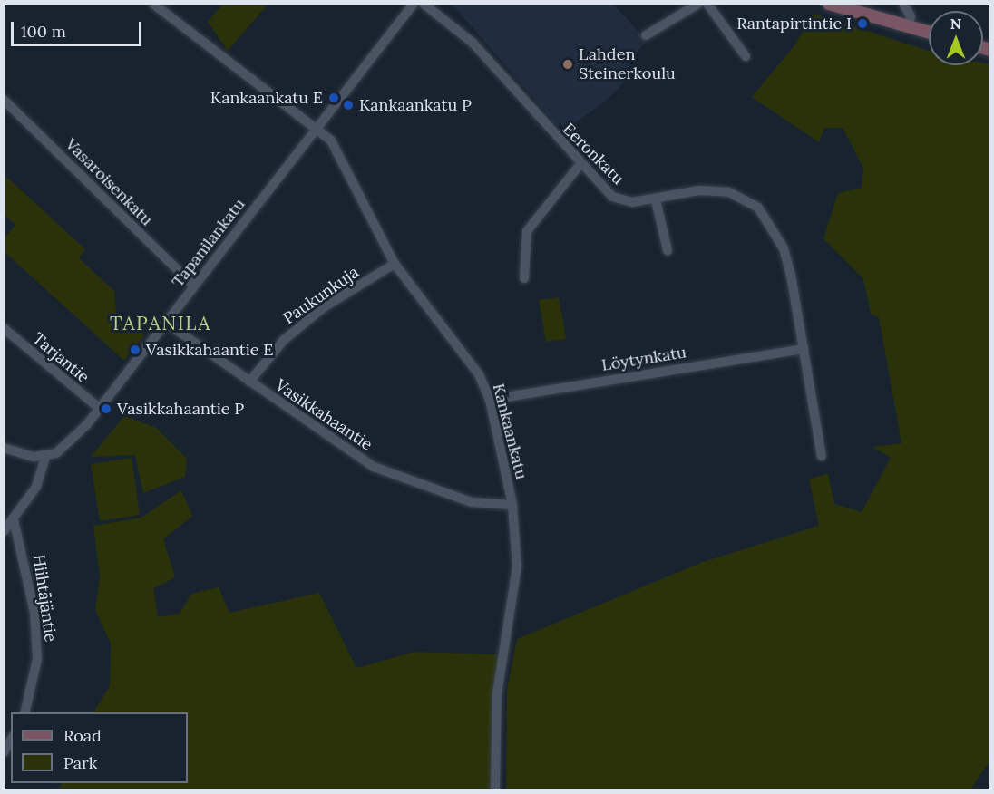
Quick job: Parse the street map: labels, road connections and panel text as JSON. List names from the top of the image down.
{
  "streets": {
    "street": [
      "Eeronkatu",
      "Vasaroisenkatu",
      "Tapanilankatu",
      "Paukunkuja",
      "Tarjantie",
      "Löytynkatu",
      "Vasikkahaantie",
      "Kankaankatu",
      "Hiihtäjäntie"
    ]
  },
  "crossings": [
    ["Eeronkatu", "Löytynkatu"],
    ["Vasaroisenkatu", "Tapanilankatu"],
    ["Tapanilankatu", "Tarjantie"],
    ["Tapanilankatu", "Vasikkahaantie"],
    ["Tapanilankatu", "Kankaankatu"],
    ["Paukunkuja", "Vasikkahaantie"],
    ["Paukunkuja", "Kankaankatu"],
    ["Löytynkatu", "Kankaankatu"],
    ["Vasikkahaantie", "Kankaankatu"]
  ],
  "districts": ["TAPANILA"],
  "places": [
    "Rantapirtintie I",
    "Lahden Steinerkoulu",
    "Kankaankatu E",
    "Kankaankatu P",
    "Vasikkahaantie E",
    "Vasikkahaantie P"
  ],
  "legend": ["Road", "Park"],
  "scale_bar": "100 m",
  "north": "top"
}
